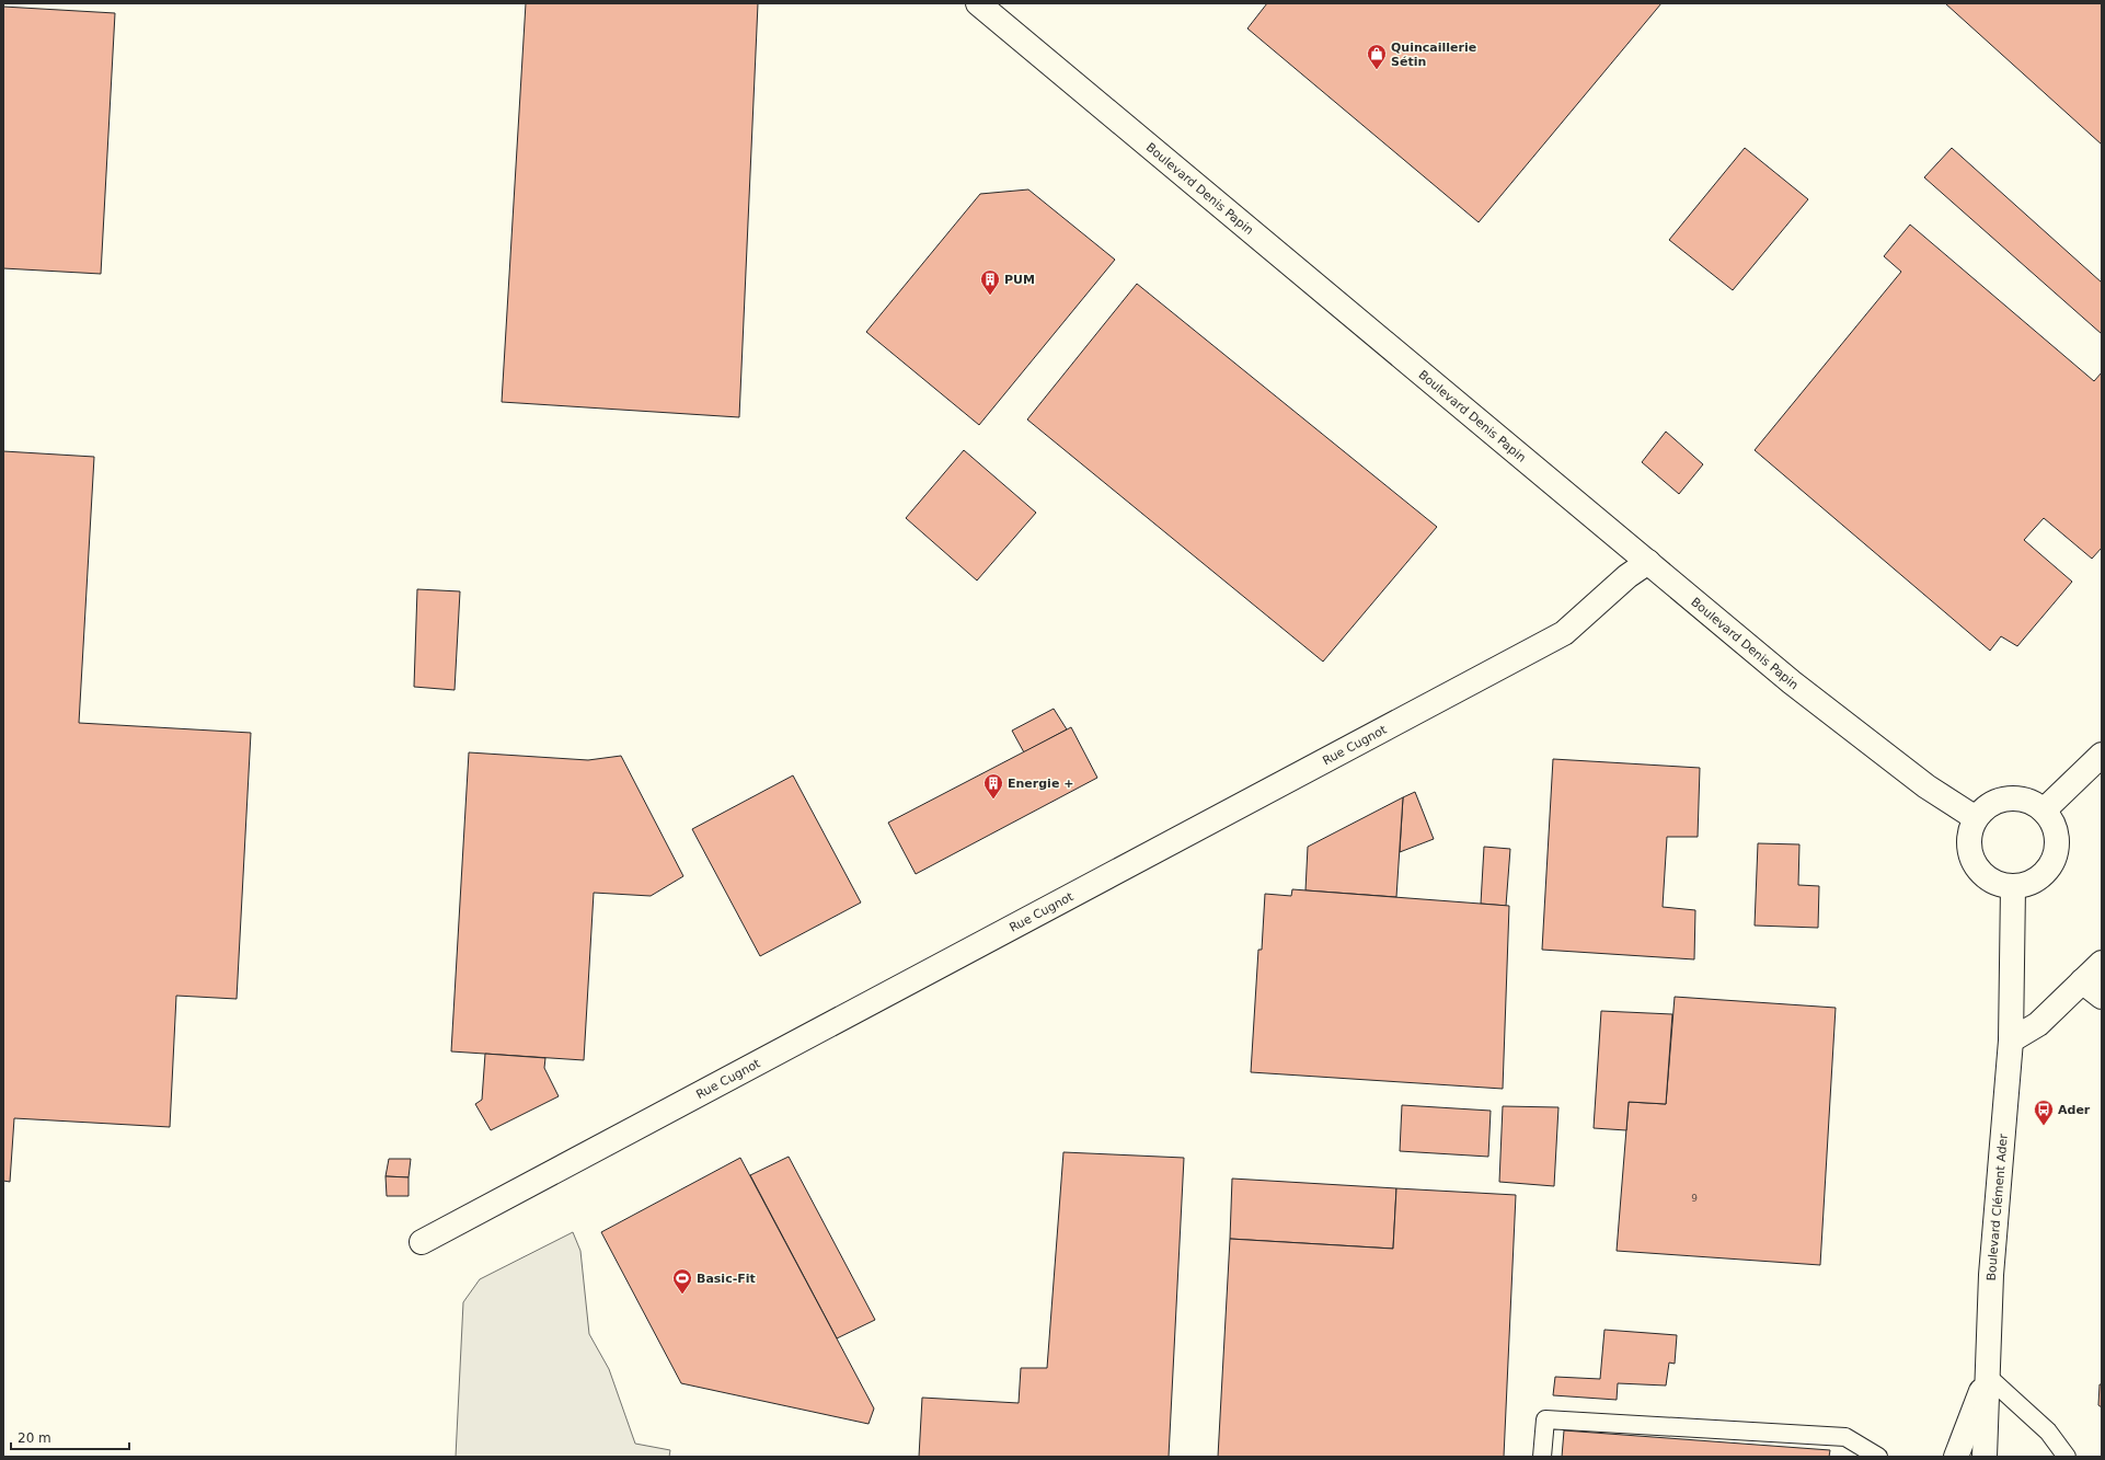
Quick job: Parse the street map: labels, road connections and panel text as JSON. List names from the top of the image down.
{
  "streets": {
    "street": ["Boulevard Denis Papin", "Rue Cugnot", "Boulevard Clément Ader"]
  },
  "crossings": [
    ["Boulevard Denis Papin", "Rue Cugnot"],
    ["Boulevard Denis Papin", "Boulevard Clément Ader"]
  ],
  "places": {
    "shop": ["Quincaillerie Sétin"],
    "building": ["PUM", "Energie +"],
    "bus stop": ["Ader"],
    "sports": ["Basic-Fit"]
  },
  "house_numbers": ["9"],
  "scale_bar": "20 m"
}
